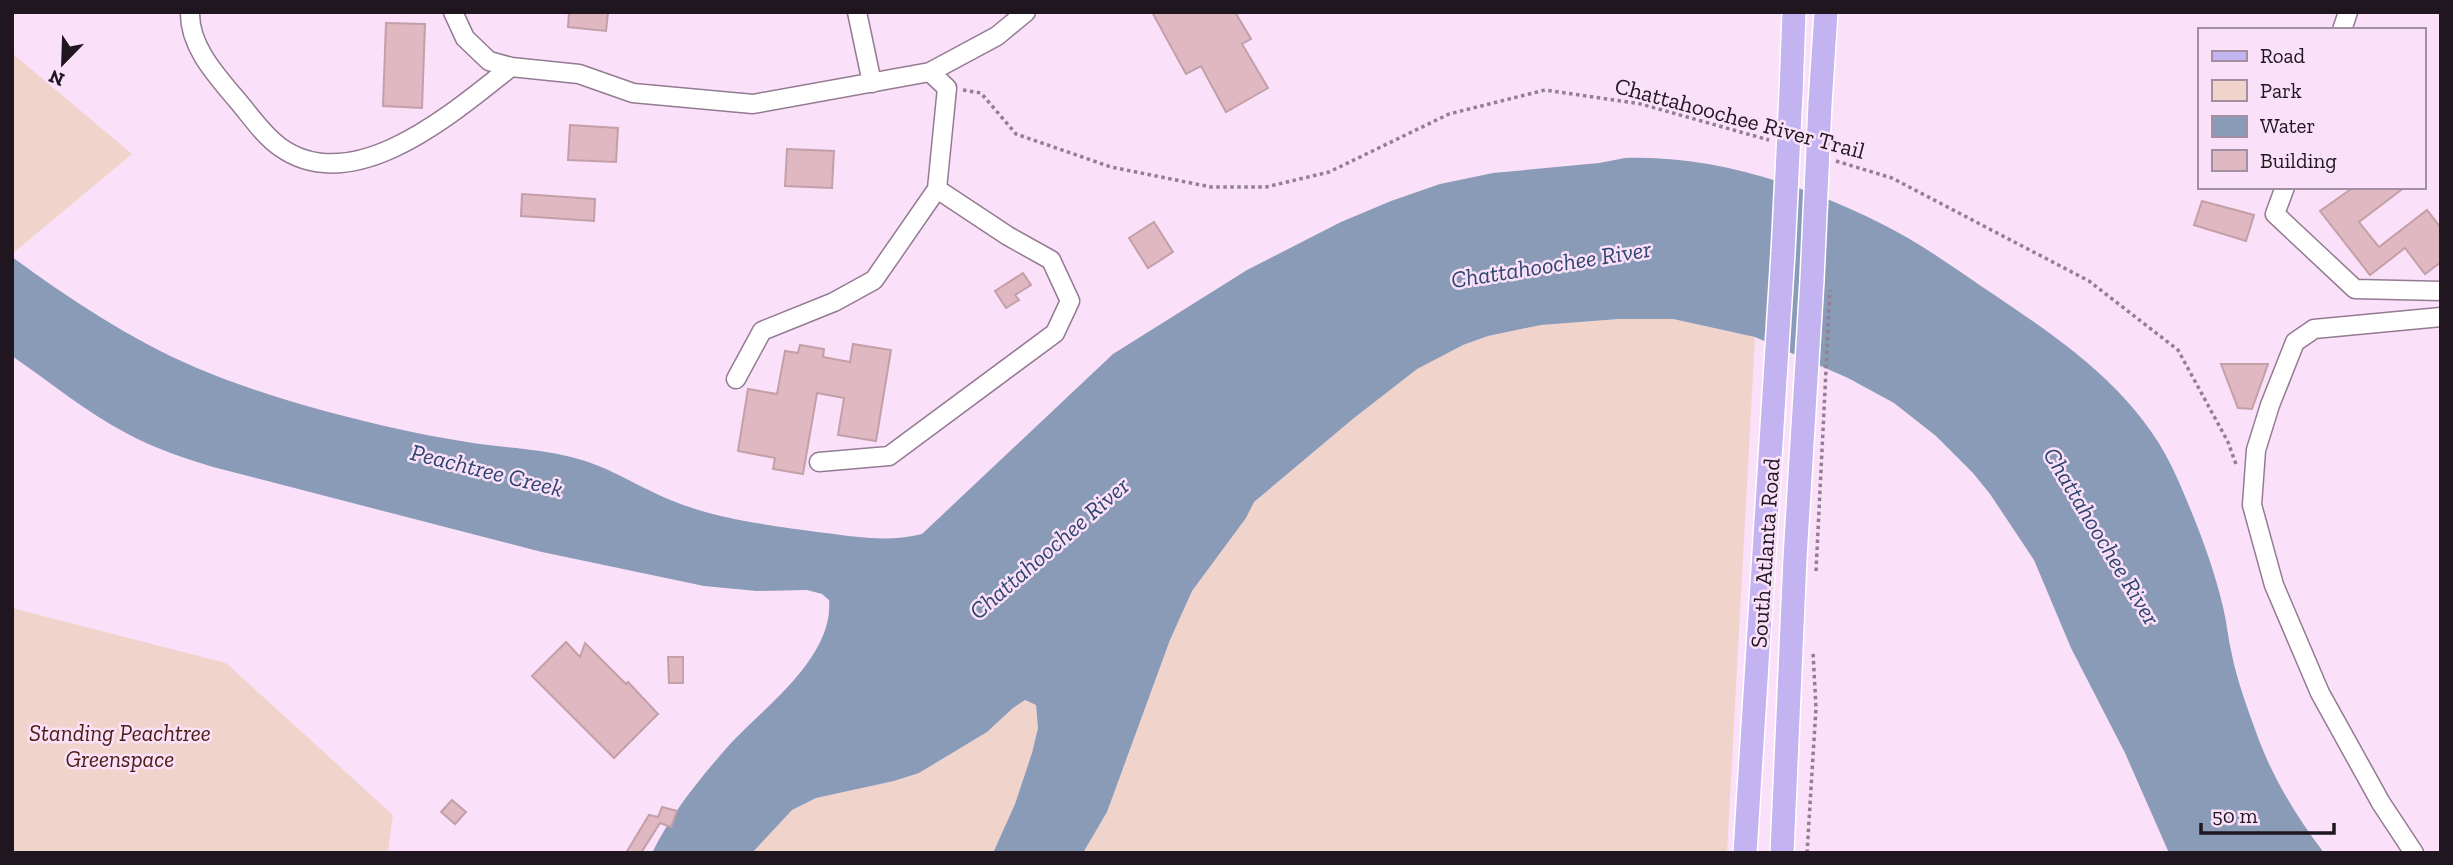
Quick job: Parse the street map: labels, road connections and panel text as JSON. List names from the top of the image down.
{
  "streets": {
    "main road": ["South Atlanta Road"],
    "path": ["Chattahoochee River Trail"]
  },
  "water": ["Chattahoochee River", "Peachtree Creek"],
  "parks": ["Standing Peachtree Greenspace"],
  "legend": [
    "Road",
    "Park",
    "Water",
    "Building"
  ],
  "scale_bar": "50 m",
  "north": "bottom left"
}
